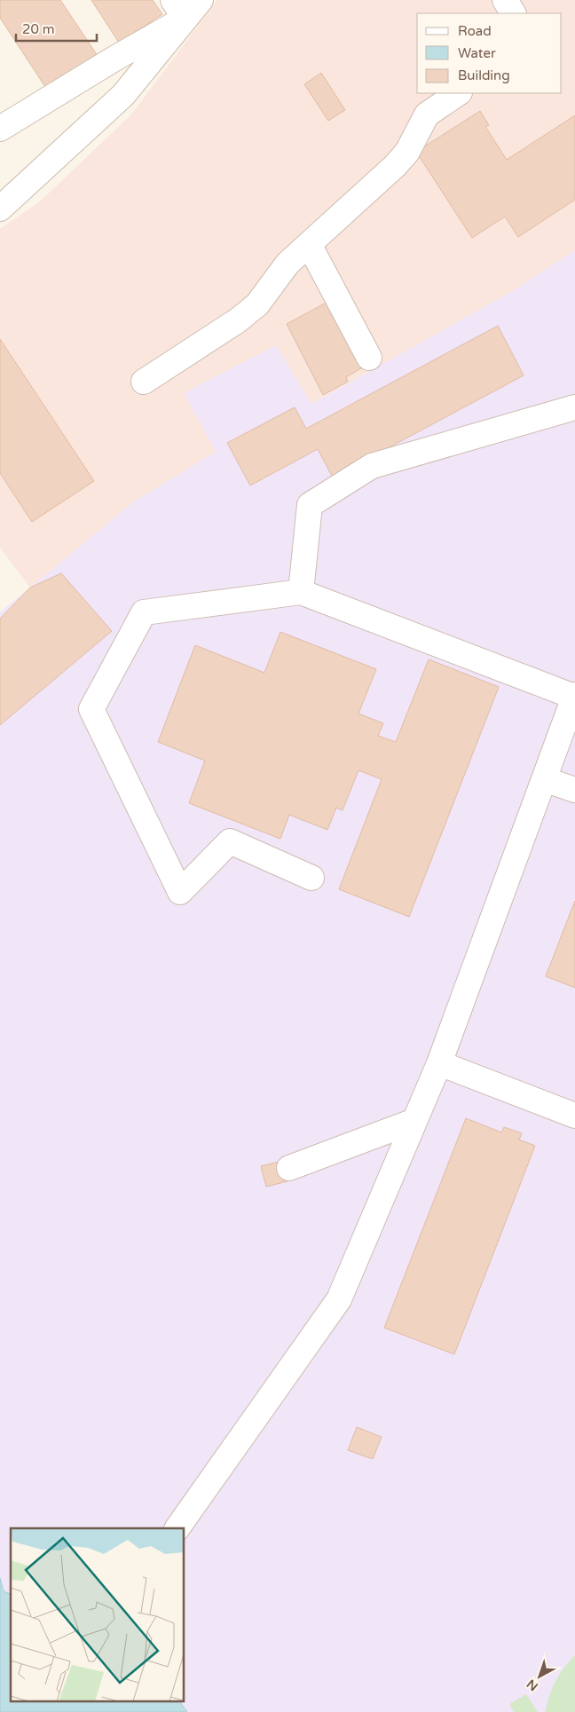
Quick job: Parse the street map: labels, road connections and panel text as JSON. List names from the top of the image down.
{
  "legend": ["Road", "Water", "Building"],
  "scale_bar": "20 m",
  "north": "bottom left"
}
